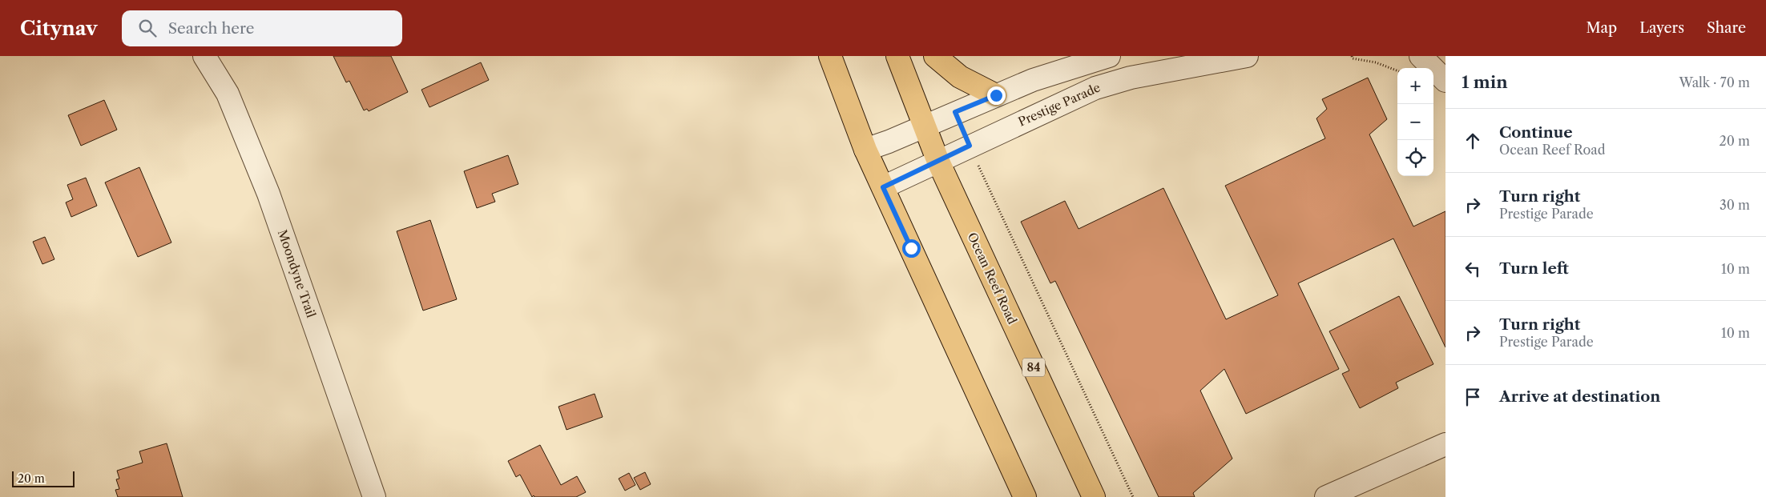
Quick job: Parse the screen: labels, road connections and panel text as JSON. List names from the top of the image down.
{
  "streets": {
    "main road": ["Ocean Reef Road", "84"],
    "street": ["Prestige Parade", "Moondyne Trail"]
  },
  "crossings": [
    ["Prestige Parade", "Ocean Reef Road"]
  ],
  "scale_bar": "20 m",
  "page": {
    "header": "Citynav",
    "search": "Search here",
    "nav": ["Map", "Layers", "Share"],
    "heading": ["1 min", "Walk · 70 m"],
    "map_buttons": ["+", "−"],
    "list": [
      ["Continue", "Ocean Reef Road", "20 m"],
      ["Turn right", "Prestige Parade", "30 m"],
      ["Turn left", "10 m"],
      ["Turn right", "Prestige Parade", "10 m"],
      "Arrive at destination"
    ],
    "scale": "20 m"
  }
}
